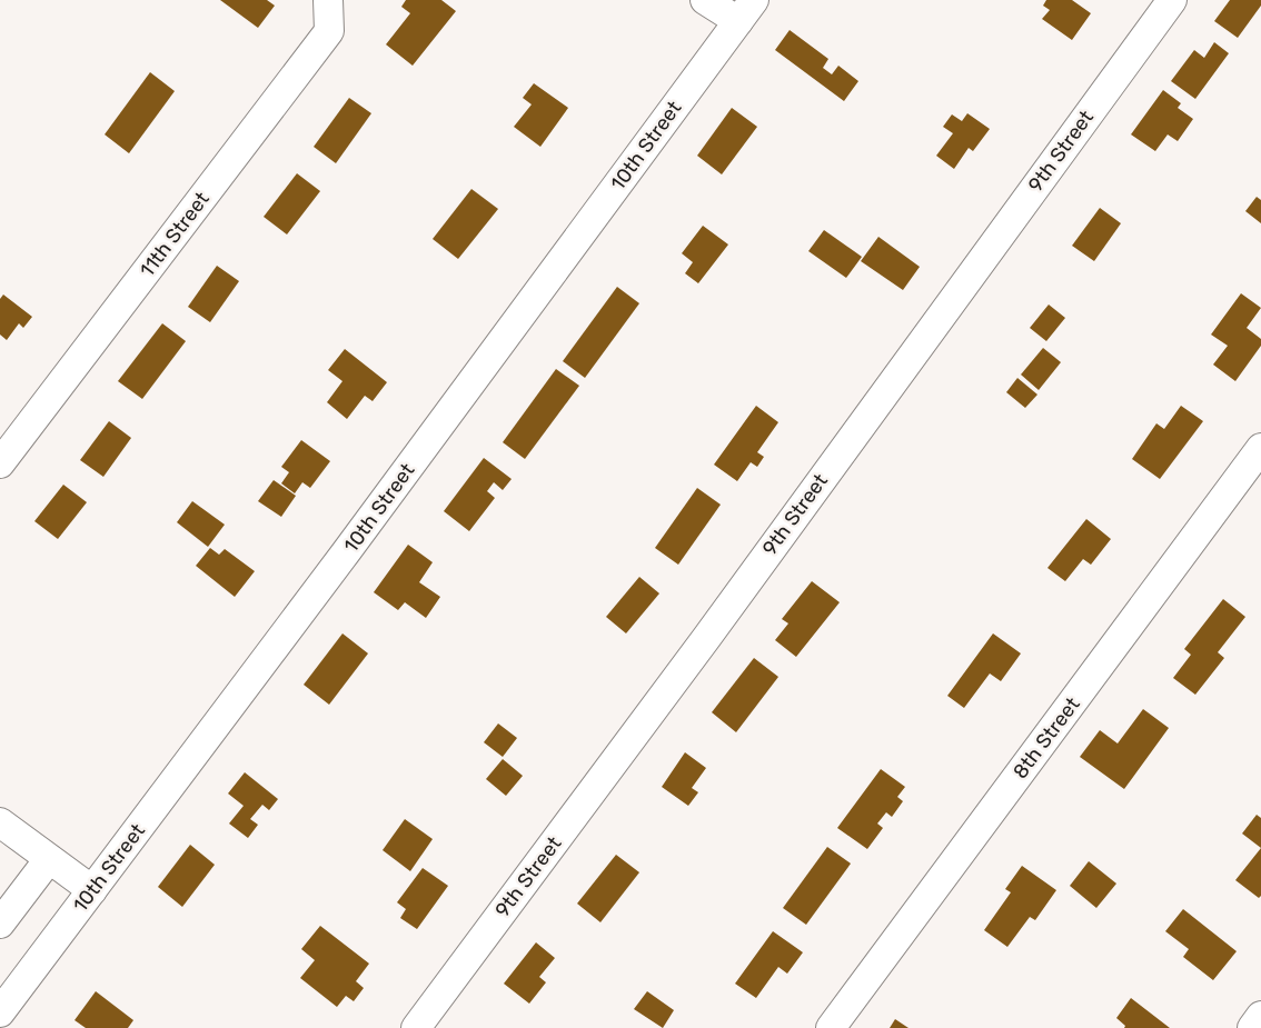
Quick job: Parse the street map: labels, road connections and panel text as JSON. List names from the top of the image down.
{
  "streets": {
    "street": [
      "10th Street",
      "9th Street",
      "11th Street",
      "8th Street"
    ]
  }
}
